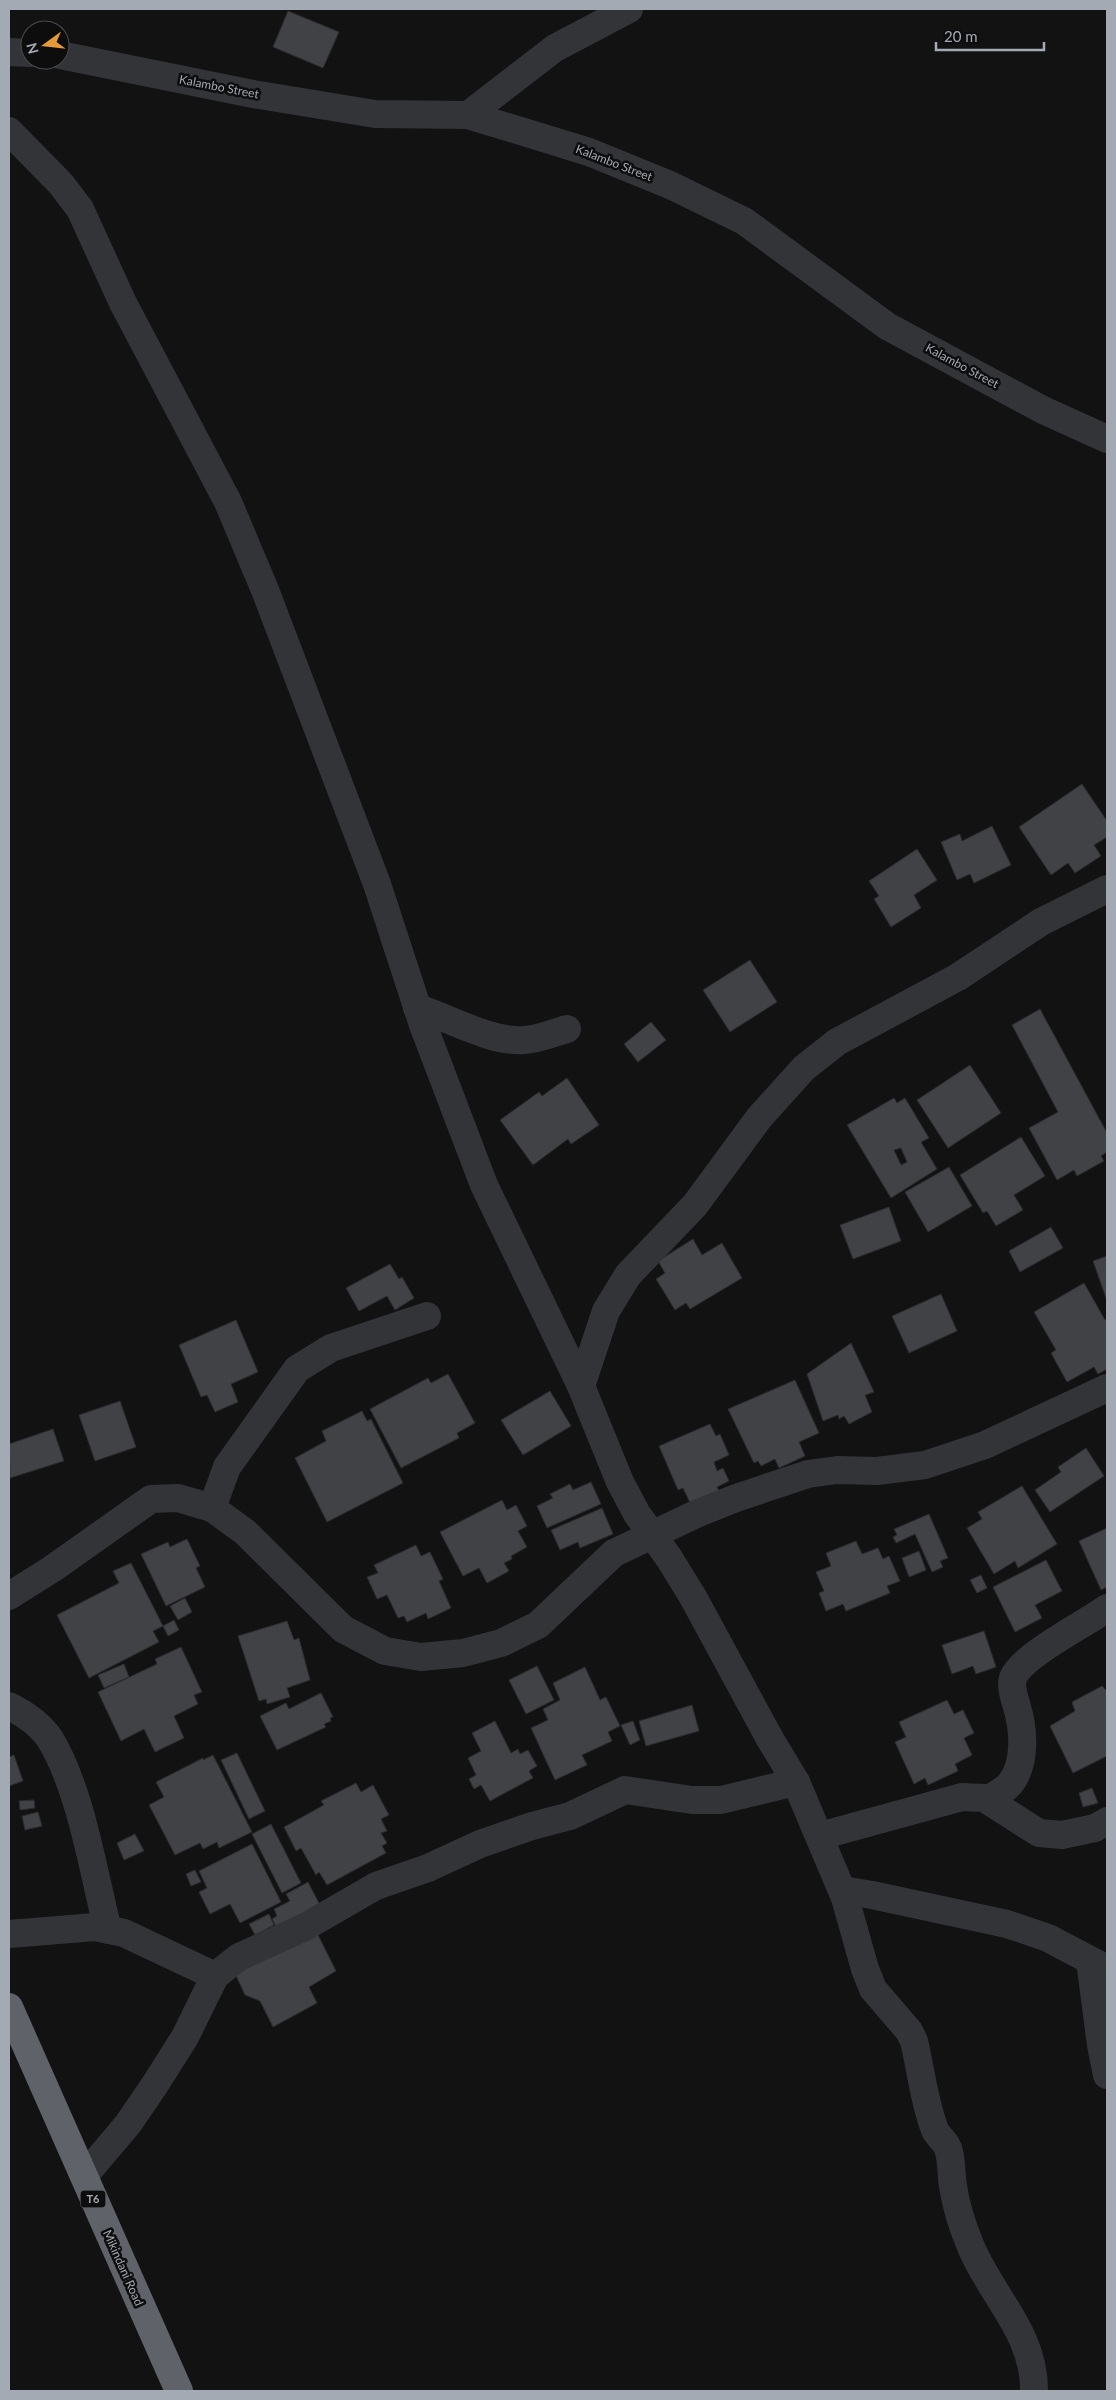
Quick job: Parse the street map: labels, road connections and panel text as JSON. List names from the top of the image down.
{
  "streets": {
    "highway": ["T6", "Mikindani Road"],
    "street": ["Kalambo Street"]
  },
  "scale_bar": "20 m",
  "north": "left"
}
